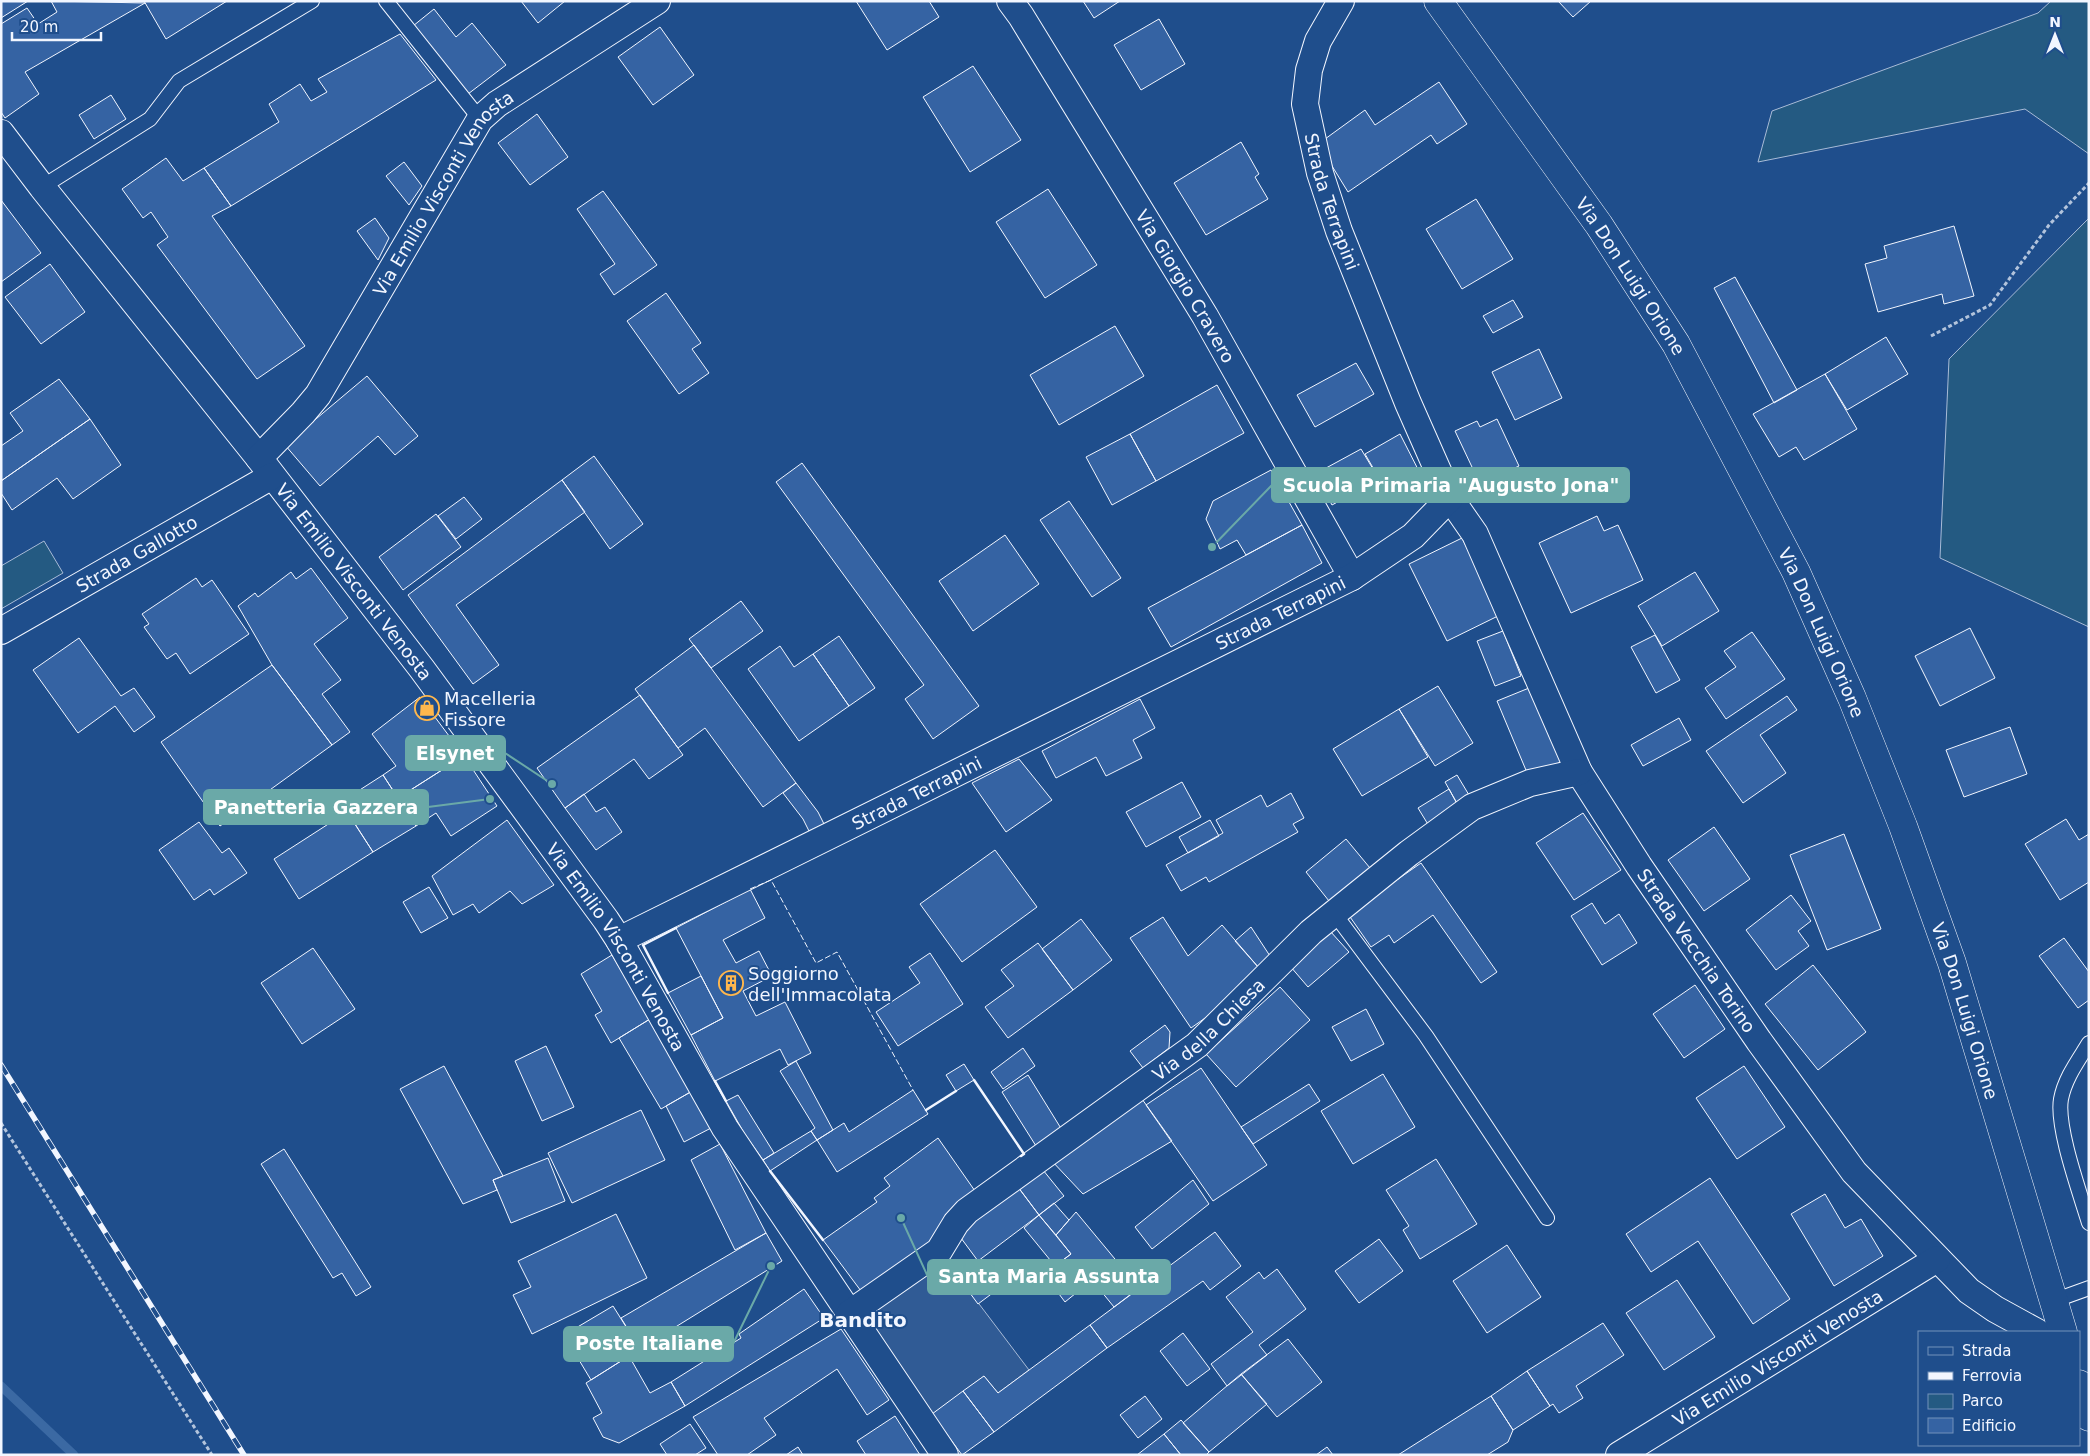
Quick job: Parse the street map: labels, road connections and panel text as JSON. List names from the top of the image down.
{
  "streets": {
    "main road": ["Via Don Luigi Orione"],
    "street": [
      "Via Emilio Visconti Venosta",
      "Strada Terrapini",
      "Via Giorgio Cravero",
      "Strada Gallotto",
      "Strada Vecchia Torino",
      "Via della Chiesa"
    ]
  },
  "crossings": [
    ["Via Emilio Visconti Venosta", "Strada Terrapini"],
    ["Via Emilio Visconti Venosta", "Strada Gallotto"],
    ["Via Emilio Visconti Venosta", "Strada Vecchia Torino"],
    ["Via Emilio Visconti Venosta", "Via della Chiesa"],
    ["Strada Terrapini", "Via Giorgio Cravero"],
    ["Strada Terrapini", "Strada Vecchia Torino"],
    ["Strada Vecchia Torino", "Via della Chiesa"]
  ],
  "districts": ["Bandito"],
  "places": {
    "other": [
      "Scuola Primaria \"Augusto Jona\"",
      "Elsynet",
      "Panetteria Gazzera",
      "Santa Maria Assunta",
      "Poste Italiane"
    ],
    "shop": ["Macelleria Fissore"],
    "building": ["Soggiorno dell'Immacolata"]
  },
  "legend": [
    "Strada",
    "Ferrovia",
    "Parco",
    "Edificio"
  ],
  "scale_bar": "20 m",
  "north": "top"
}
